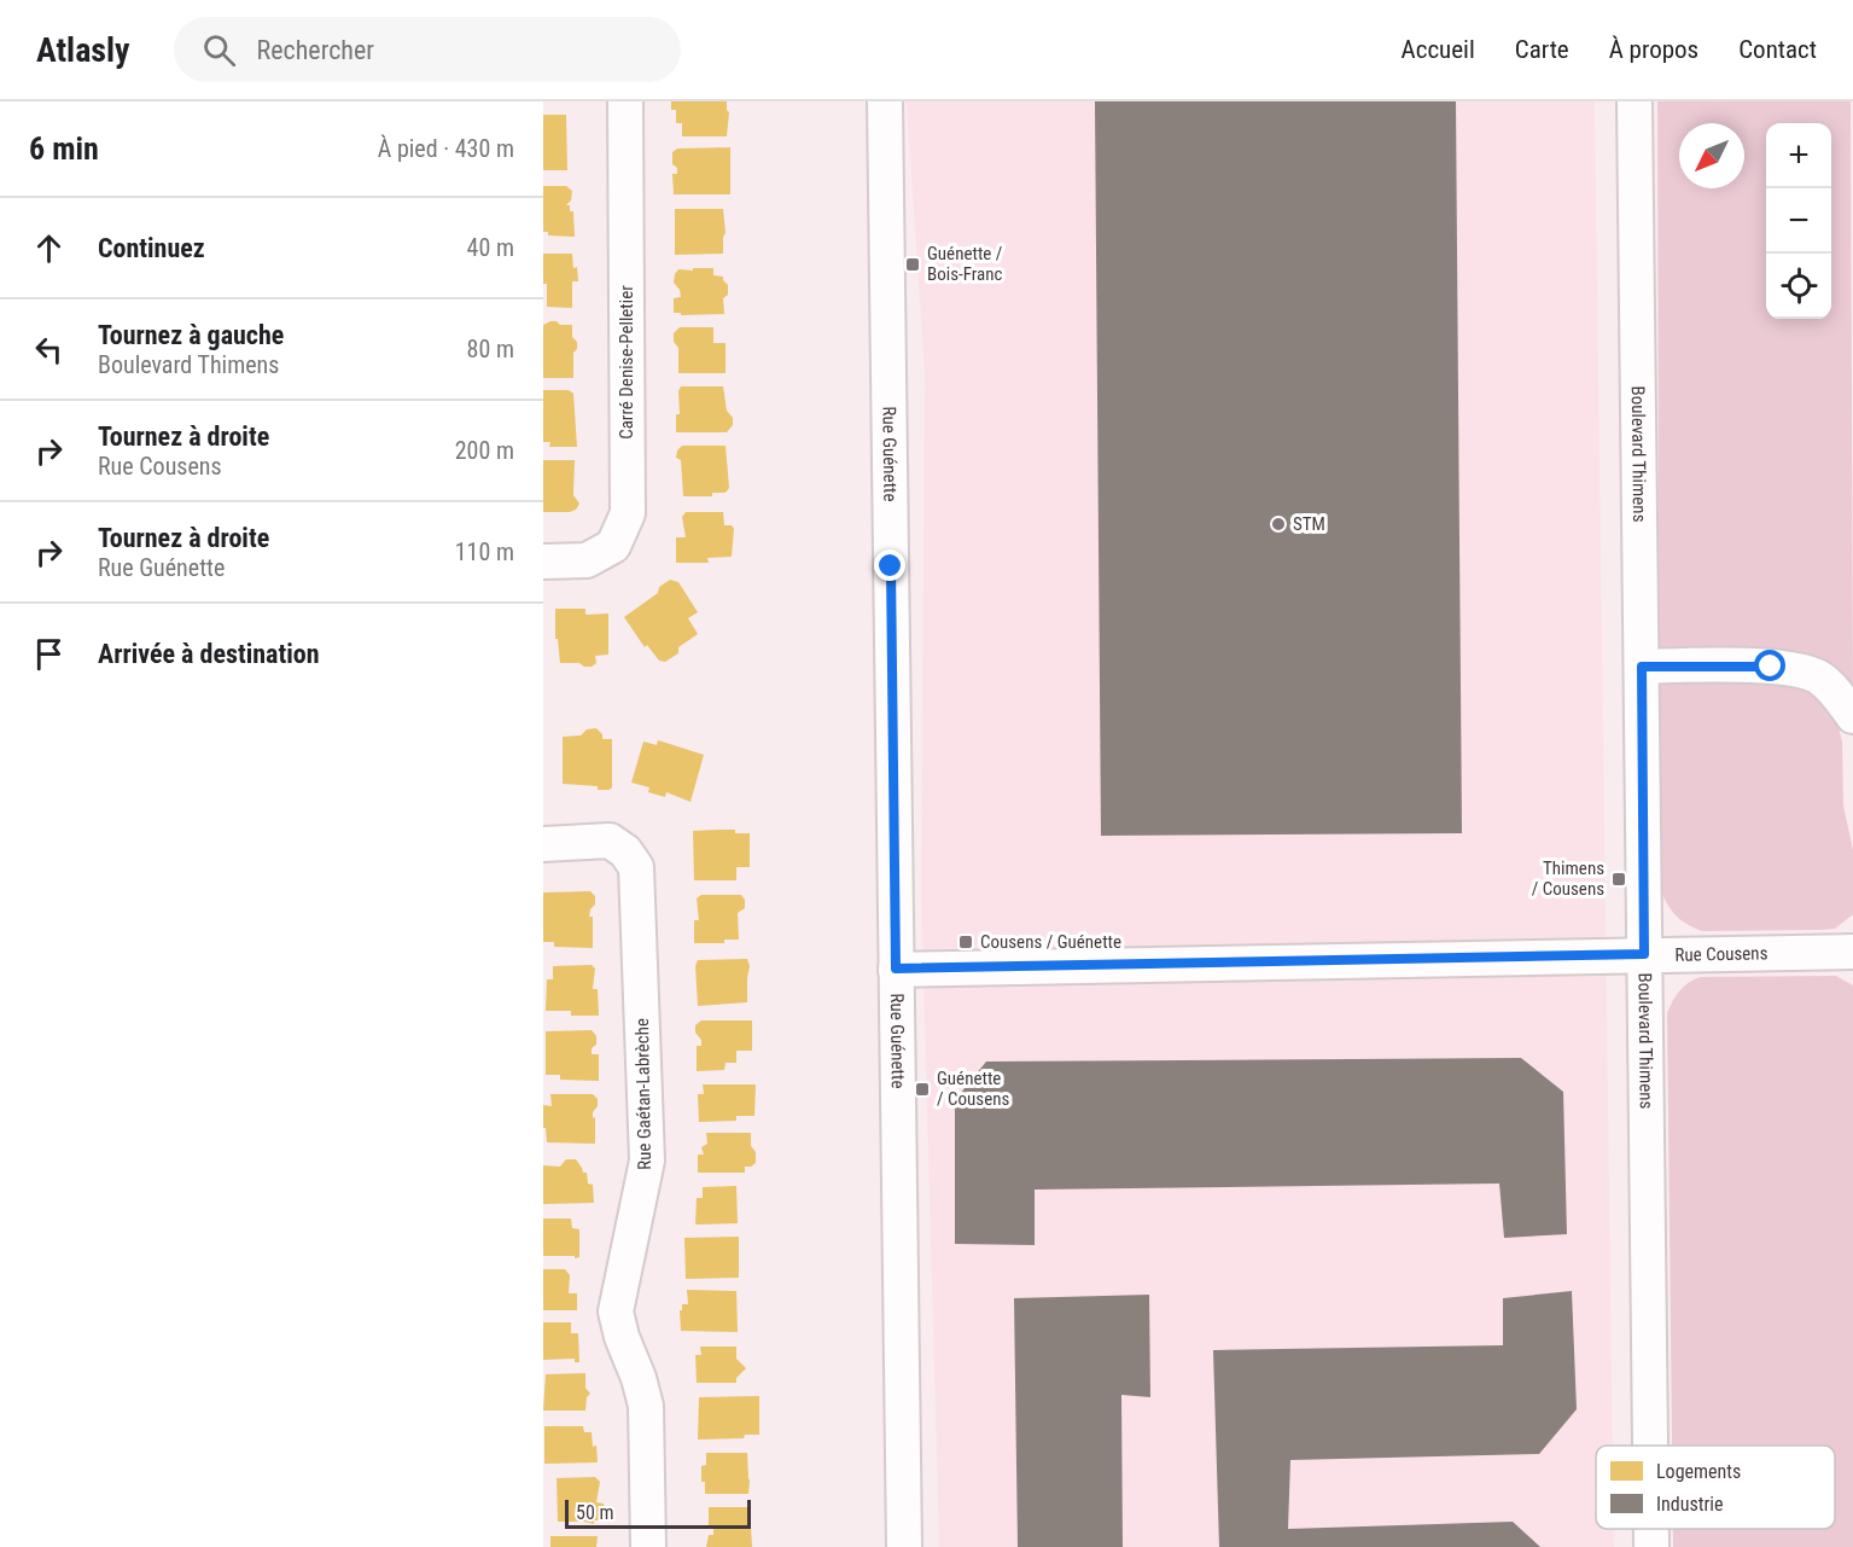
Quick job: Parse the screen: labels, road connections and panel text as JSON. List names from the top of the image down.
{
  "streets": {
    "street": [
      "Carré Denise-Pelletier",
      "Rue Guénette",
      "Boulevard Thimens",
      "Rue Cousens",
      "Rue Gaétan-Labrèche"
    ]
  },
  "crossings": [
    ["Rue Guénette", "Rue Cousens"],
    ["Boulevard Thimens", "Rue Cousens"]
  ],
  "places": {
    "transit": [
      "Guénette / Bois-Franc",
      "Thimens / Cousens",
      "Cousens / Guénette",
      "Guénette / Cousens"
    ],
    "other": ["STM"]
  },
  "legend": ["Logements", "Industrie"],
  "scale_bar": "50 m",
  "north": "bottom left",
  "page": {
    "header": "Atlasly",
    "search": "Rechercher",
    "nav": [
      "Accueil",
      "Carte",
      "À propos",
      "Contact"
    ],
    "heading": ["6 min", "À pied · 430 m"],
    "map_buttons": ["+", "−"],
    "list": [
      ["Continuez", "40 m"],
      ["Tournez à gauche", "Boulevard Thimens", "80 m"],
      ["Tournez à droite", "Rue Cousens", "200 m"],
      ["Tournez à droite", "Rue Guénette", "110 m"],
      "Arrivée à destination"
    ],
    "scale": "50 m"
  }
}
